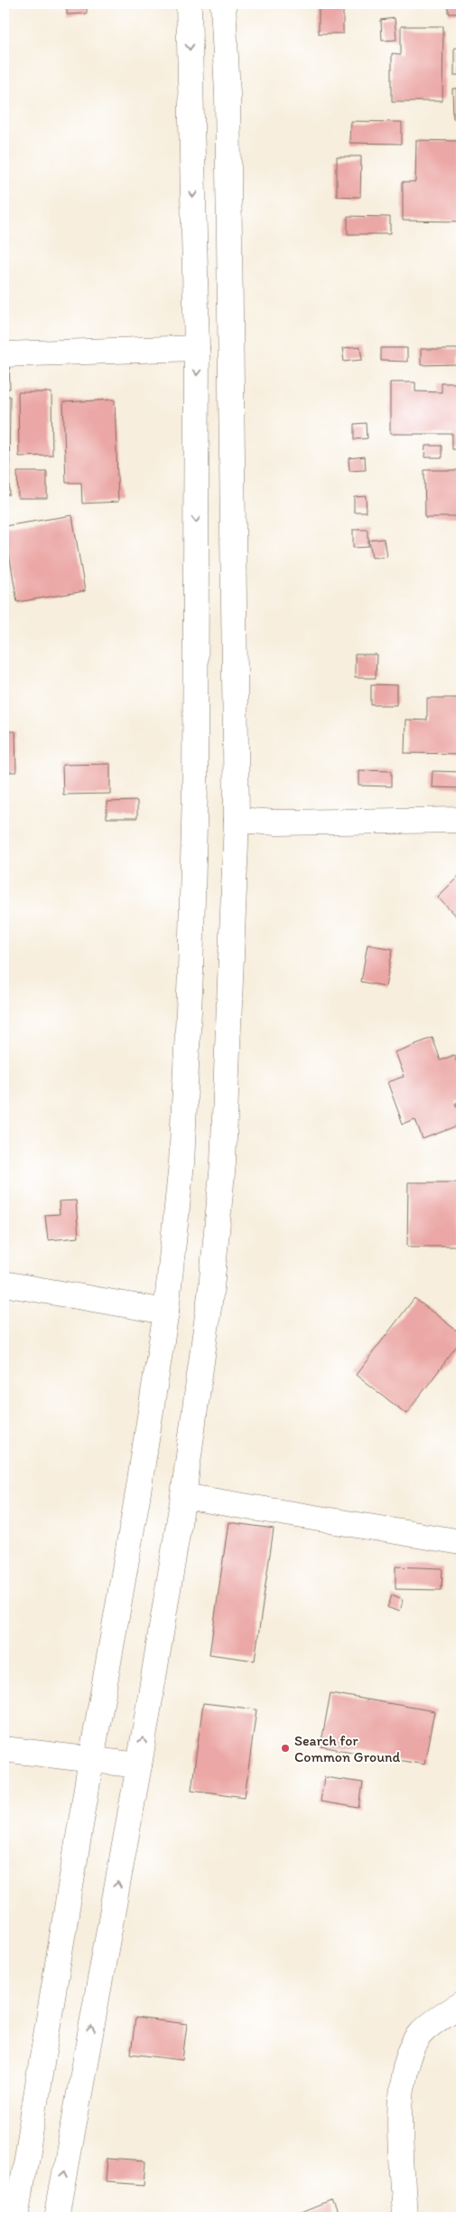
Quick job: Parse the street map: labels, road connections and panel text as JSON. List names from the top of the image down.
{
  "places": ["Search for Common Ground"]
}
